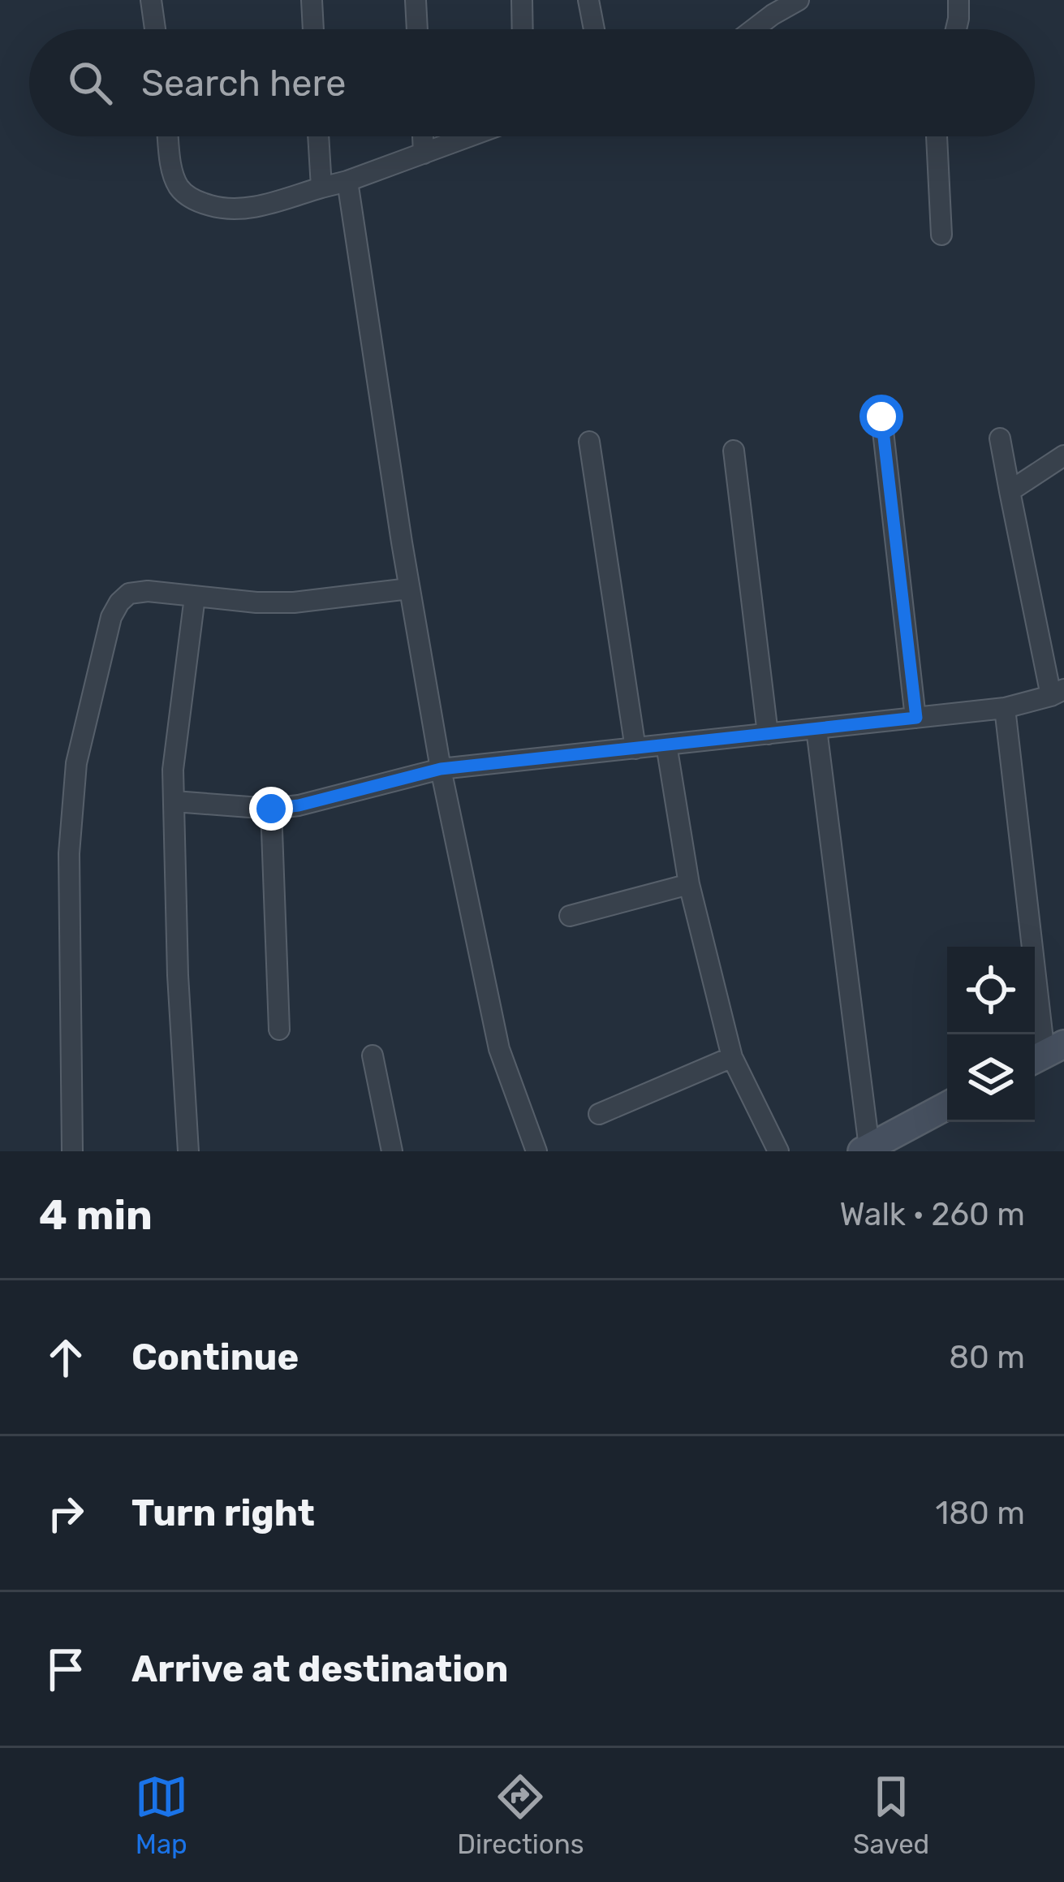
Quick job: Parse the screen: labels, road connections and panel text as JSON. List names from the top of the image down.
{
  "page": {
    "search": "Search here",
    "heading": ["4 min", "Walk · 260 m"],
    "list": [
      ["Continue", "80 m"],
      ["Turn right", "180 m"],
      "Arrive at destination"
    ],
    "nav": ["Map", "Directions", "Saved"]
  }
}
